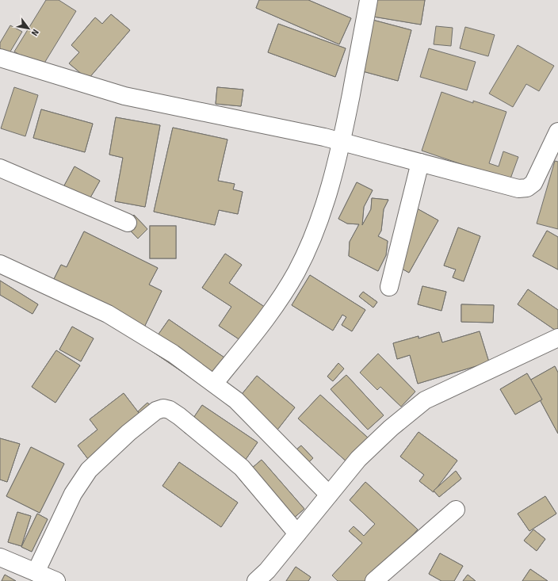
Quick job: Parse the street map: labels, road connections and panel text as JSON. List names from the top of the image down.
{
  "north": "bottom right"
}
